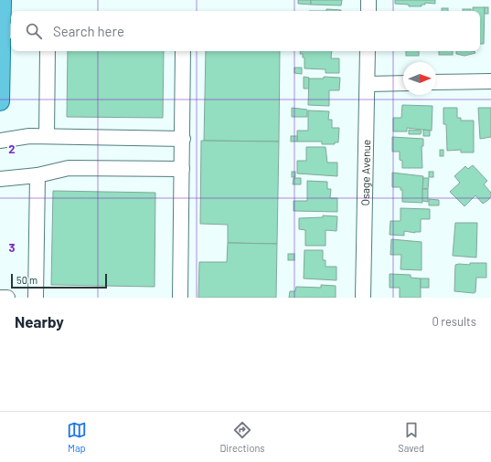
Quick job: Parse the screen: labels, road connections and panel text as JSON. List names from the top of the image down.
{
  "streets": {
    "street": ["Osage Avenue"]
  },
  "scale_bar": "50 m",
  "north": "right",
  "page": {
    "search": "Search here",
    "scale": "50 m",
    "heading": ["Nearby", "0 results"],
    "nav": ["Map", "Directions", "Saved"]
  },
  "grid": {
    "rows": ["2", "3"]
  }
}
